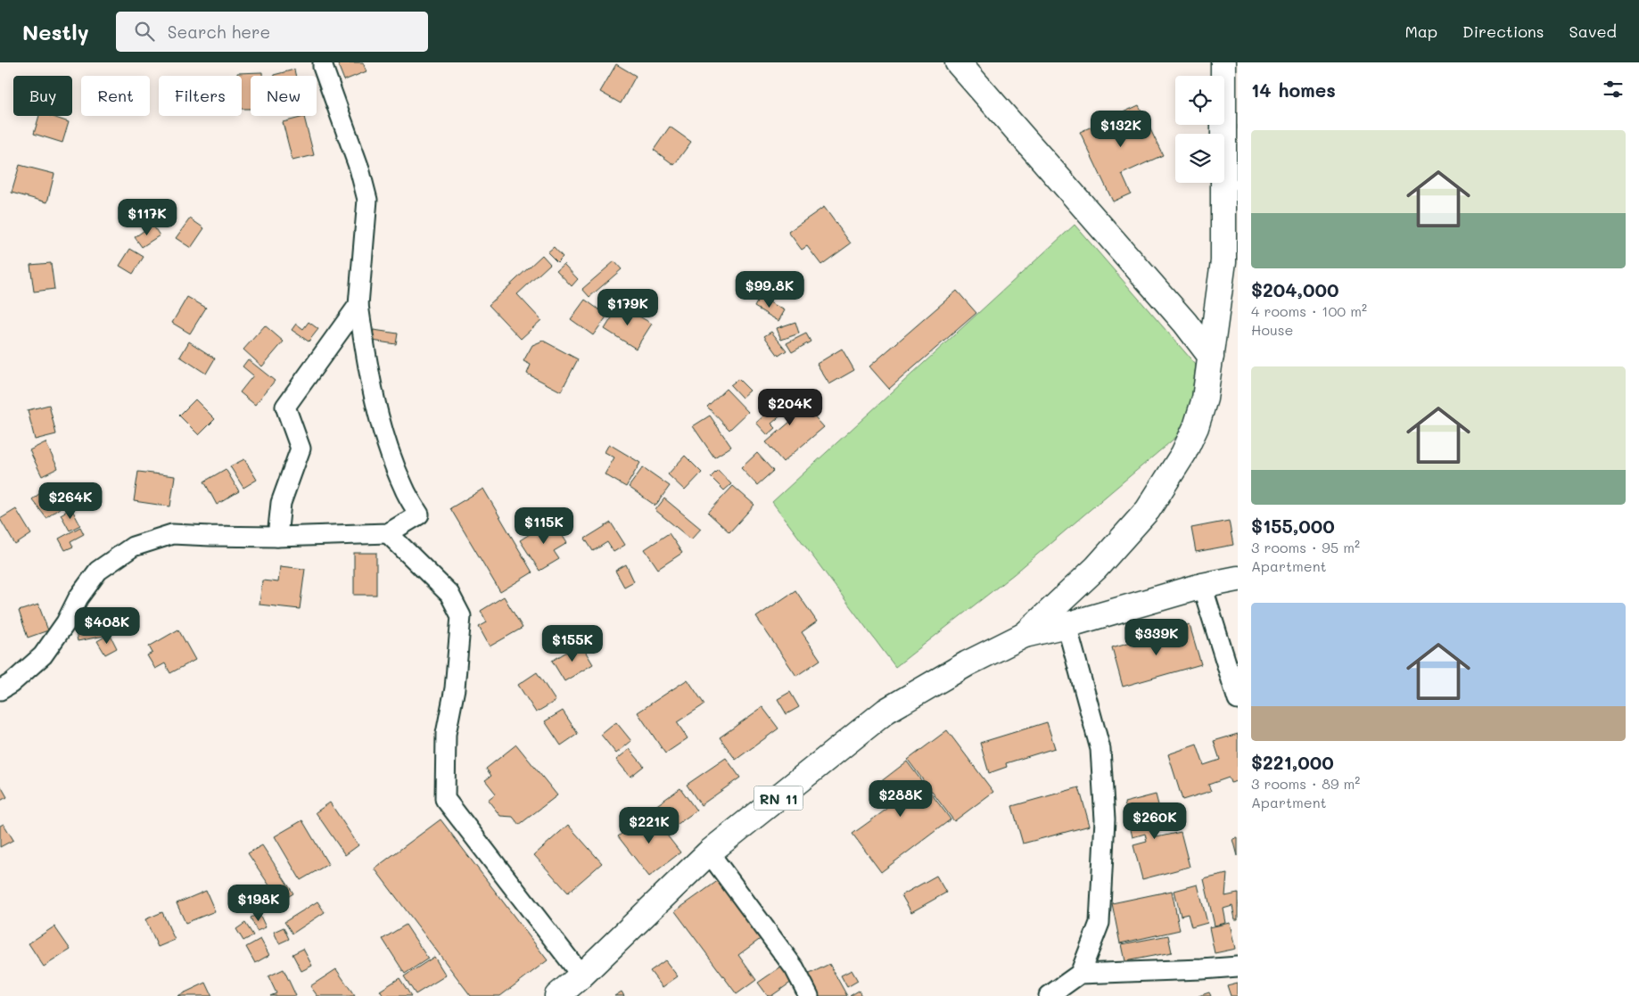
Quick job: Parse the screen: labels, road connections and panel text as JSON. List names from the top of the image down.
{
  "streets": {
    "main road": ["RN 11"]
  },
  "page": {
    "header": "Nestly",
    "search": "Search here",
    "nav": ["Map", "Directions", "Saved"],
    "heading": "14 homes",
    "chip": [
      "Buy",
      "Rent",
      "Filters",
      "New"
    ],
    "price": [
      "$132K",
      "$117K",
      "$99.8K",
      "$179K",
      "$204K",
      "$264K",
      "$115K",
      "$408K",
      "$339K",
      "$155K",
      "$288K",
      "$260K",
      "$221K",
      "$198K"
    ],
    "list": [
      {
        "name": "$204,000",
        "note": "4 rooms · 100 m² · House"
      },
      {
        "name": "$155,000",
        "note": "3 rooms · 95 m² · Apartment"
      },
      {
        "name": "$221,000",
        "note": "3 rooms · 89 m² · Apartment"
      }
    ]
  }
}
